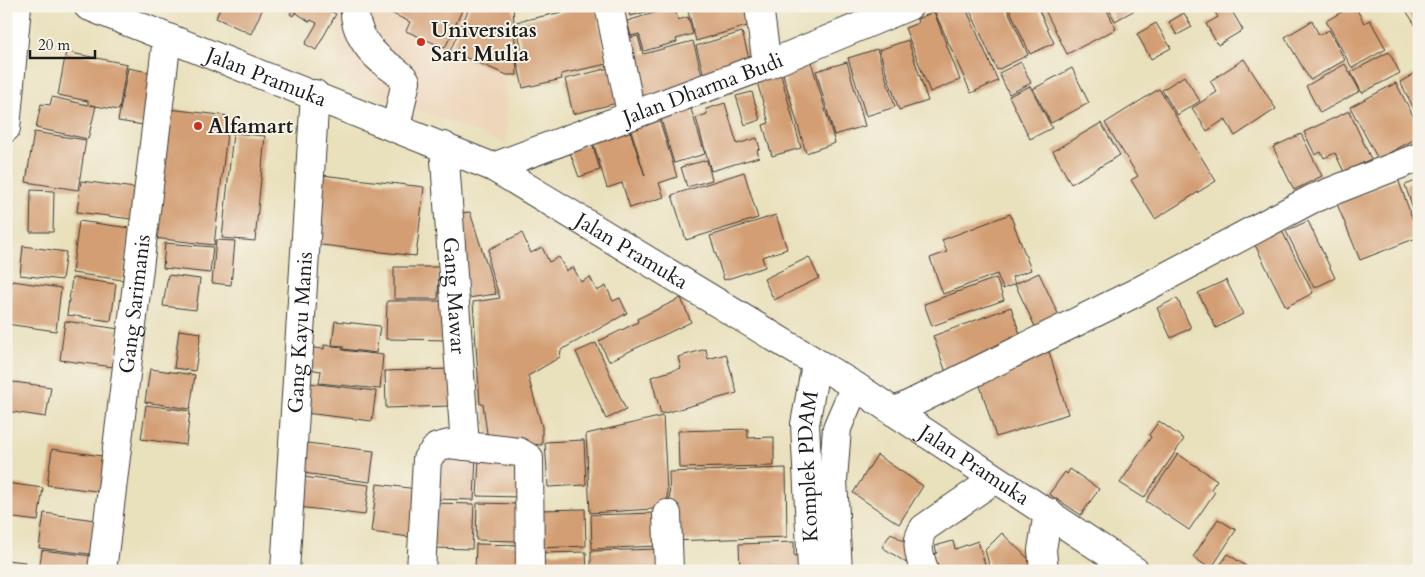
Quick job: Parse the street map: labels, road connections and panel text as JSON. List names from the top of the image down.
{
  "streets": {
    "street": [
      "Jalan Pramuka",
      "Jalan Dharma Budi",
      "Gang Mawar",
      "Gang Sarimanis",
      "Gang Kayu Manis",
      "Komplek PDAM"
    ]
  },
  "crossings": [
    ["Jalan Pramuka", "Jalan Dharma Budi"],
    ["Jalan Pramuka", "Gang Mawar"],
    ["Jalan Pramuka", "Gang Sarimanis"],
    ["Jalan Pramuka", "Gang Kayu Manis"],
    ["Jalan Pramuka", "Komplek PDAM"]
  ],
  "places": ["Universitas Sari Mulia", "Alfamart"],
  "scale_bar": "20 m"
}
